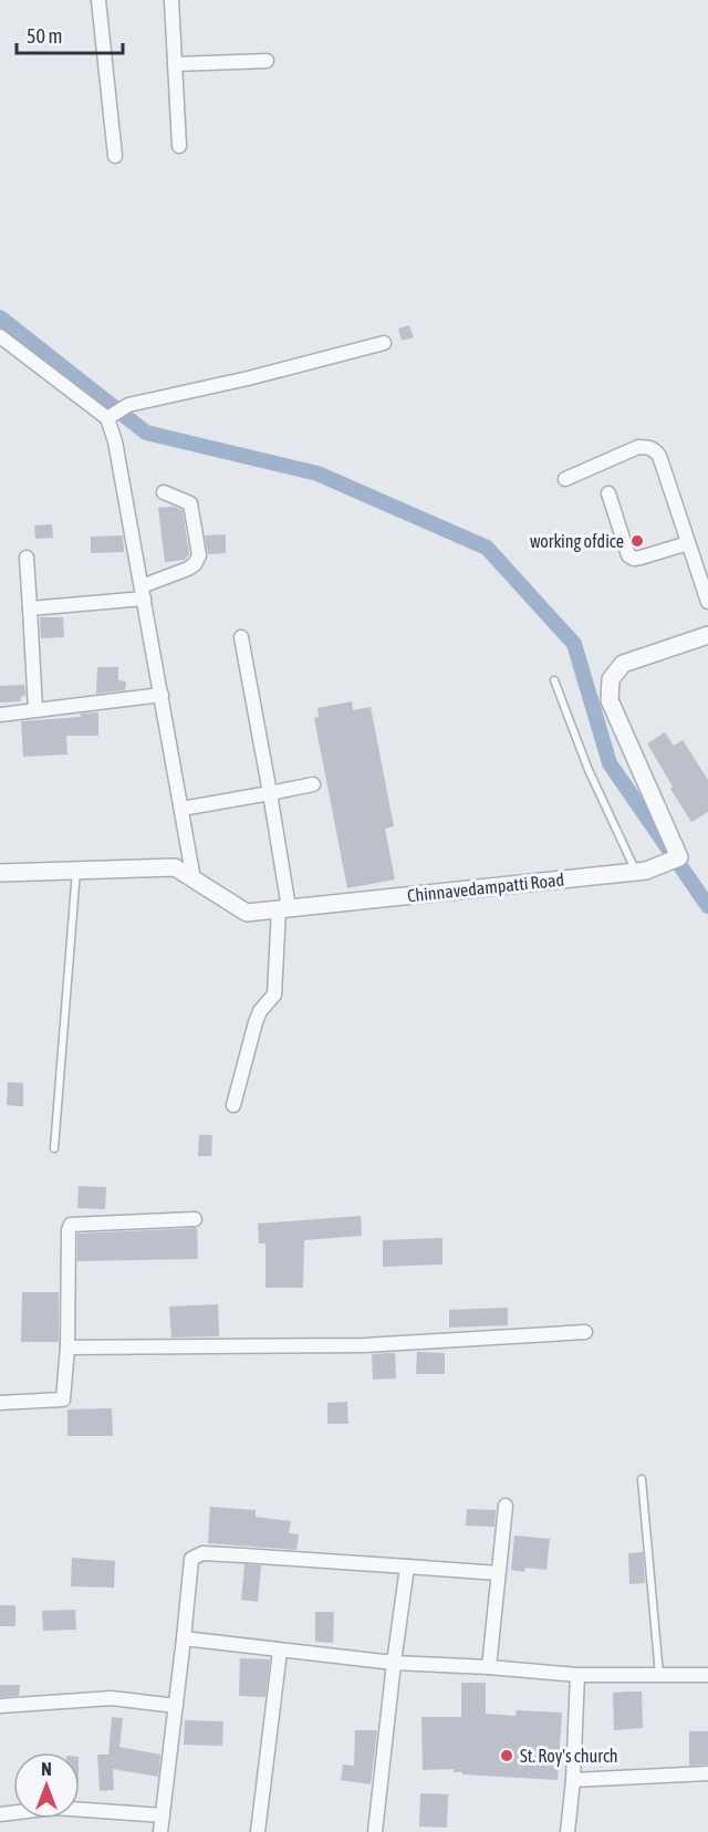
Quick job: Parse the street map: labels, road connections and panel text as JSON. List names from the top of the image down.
{
  "streets": {
    "street": ["Chinnavedampatti Road"]
  },
  "places": ["working ofdice", "St. Roy's church"],
  "scale_bar": "50 m",
  "north": "top"
}
